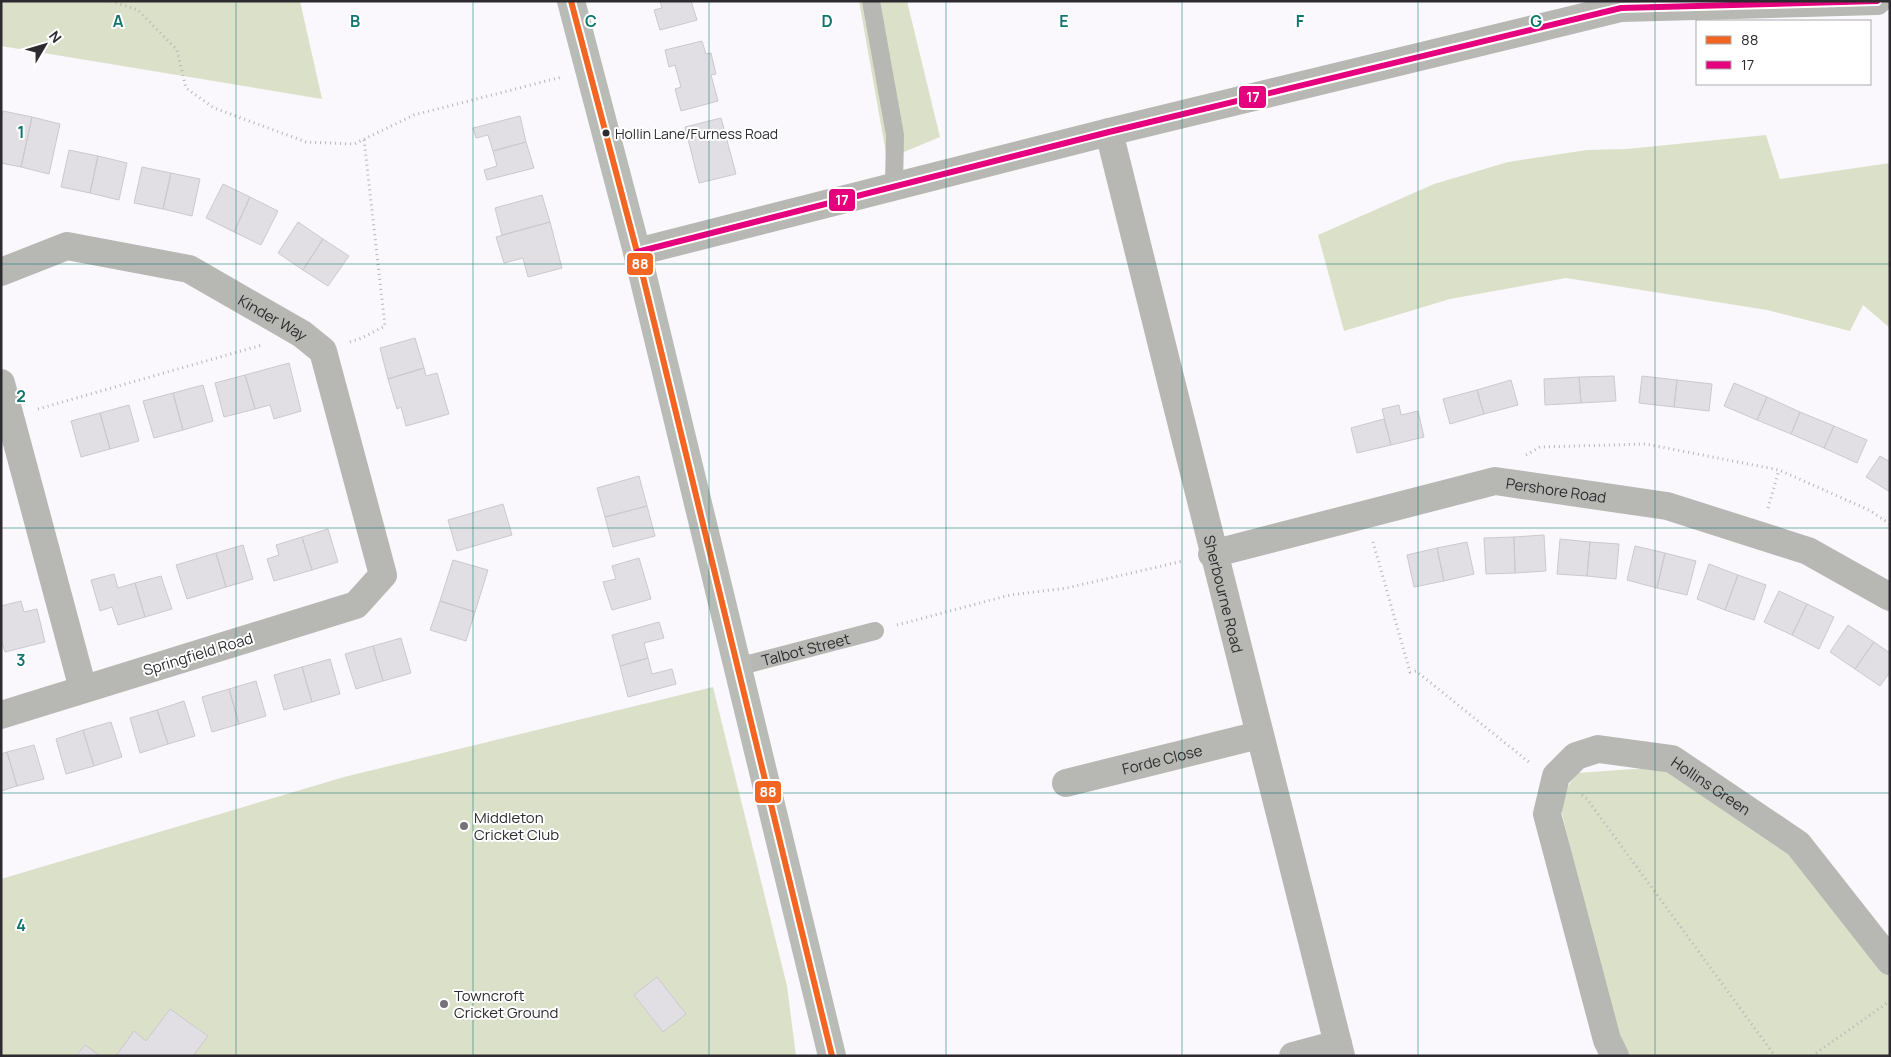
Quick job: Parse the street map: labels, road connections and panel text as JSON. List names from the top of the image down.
{
  "streets": {
    "street": [
      "Kinder Way",
      "Pershore Road",
      "Sherbourne Road",
      "Springfield Road",
      "Forde Close",
      "Hollins Green"
    ],
    "lane": ["Talbot Street"]
  },
  "crossings": [
    ["Kinder Way", "Springfield Road"],
    ["Pershore Road", "Sherbourne Road"],
    ["Sherbourne Road", "Forde Close"]
  ],
  "places": ["Hollin Lane/Furness Road", "Middleton Cricket Club", "Towncroft Cricket Ground"],
  "lines": ["transit line 88", "transit line 17"],
  "legend": ["88", "17"],
  "north": "top right",
  "grid": {
    "columns": [
      "A",
      "B",
      "C",
      "D",
      "E",
      "F",
      "G"
    ],
    "rows": [
      "1",
      "2",
      "3",
      "4"
    ]
  }
}
